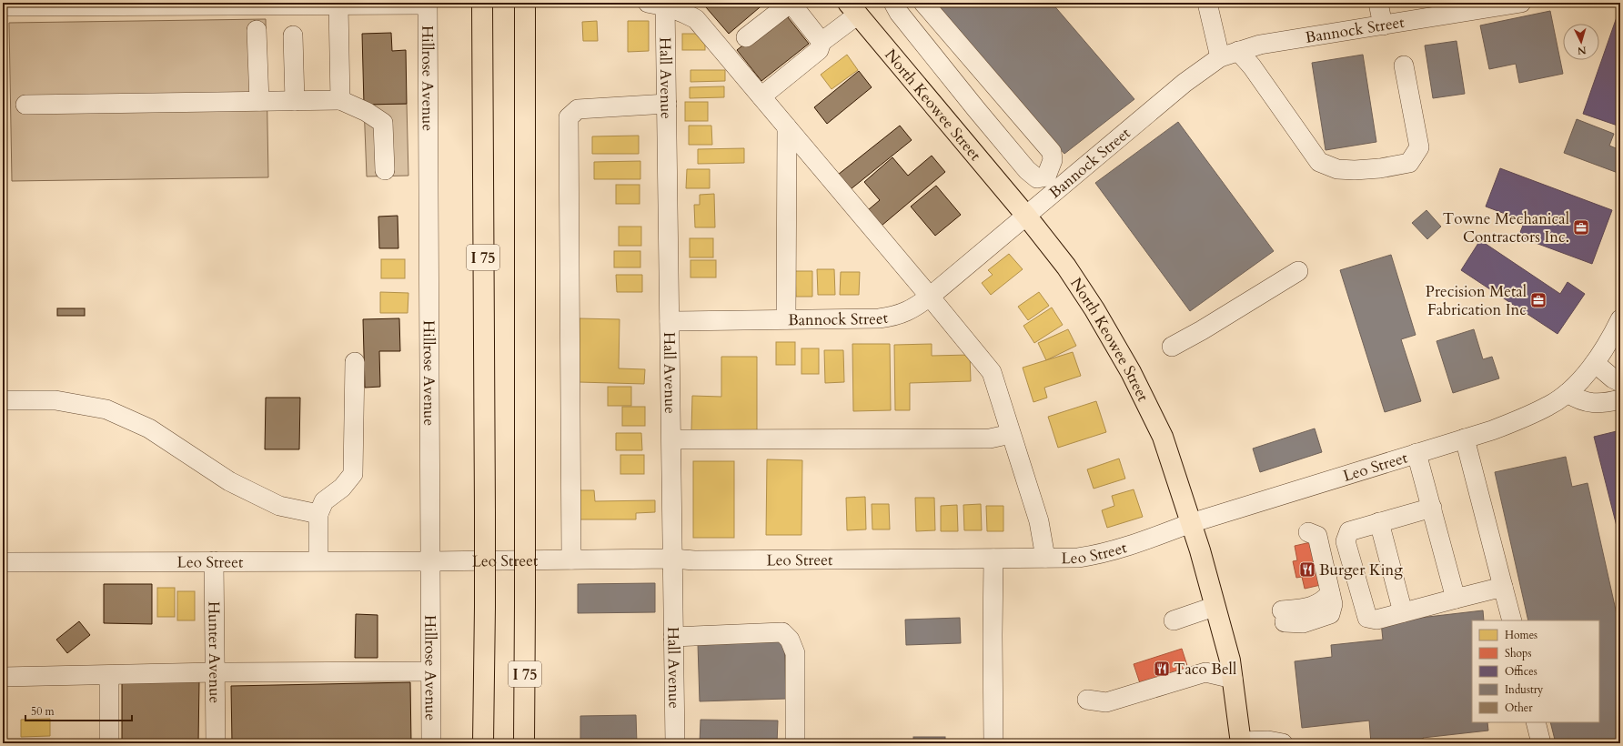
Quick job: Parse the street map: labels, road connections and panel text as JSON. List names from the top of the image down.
{
  "streets": {
    "main road": ["North Keowee Street", "I 75"],
    "street": [
      "Bannock Street",
      "Hillrose Avenue",
      "Hall Avenue",
      "Leo Street",
      "Hunter Avenue"
    ]
  },
  "crossings": [
    ["Bannock Street", "Hall Avenue"],
    ["Bannock Street", "North Keowee Street"],
    ["Hillrose Avenue", "Leo Street"],
    ["Hall Avenue", "Leo Street"],
    ["North Keowee Street", "Leo Street"],
    ["Leo Street", "Hunter Avenue"]
  ],
  "places": {
    "office": ["Towne Mechanical Contractors Inc.", "Precision Metal Fabrication Inc"],
    "restaurant": ["Burger King", "Taco Bell"]
  },
  "legend": [
    "Homes",
    "Shops",
    "Offices",
    "Industry",
    "Other"
  ],
  "scale_bar": "50 m",
  "north": "bottom"
}
